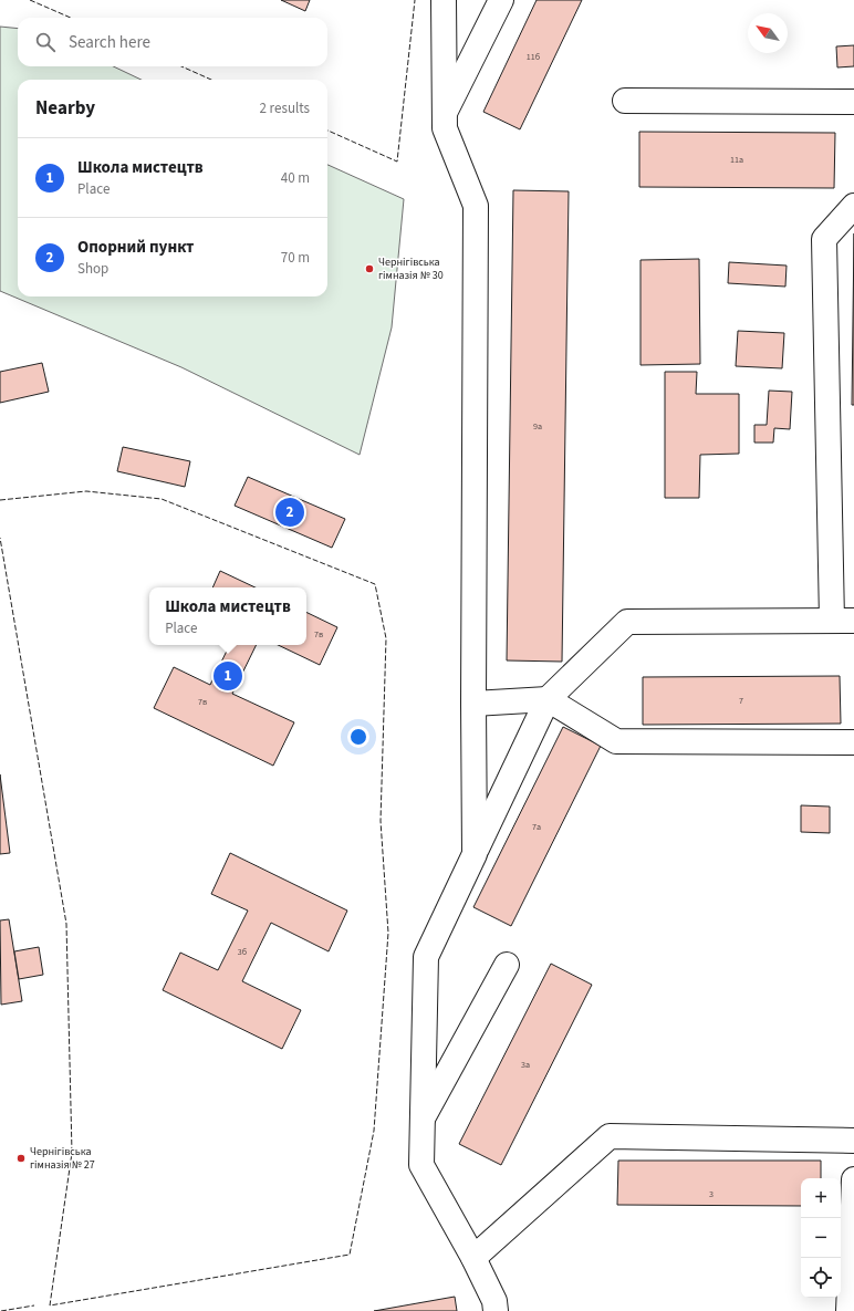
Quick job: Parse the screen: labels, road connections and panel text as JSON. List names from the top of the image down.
{
  "places": ["Чернігівська гімназія № 30", "Чернігівська гімназія № 27"],
  "house_numbers": [
    "11б",
    "11а",
    "9а",
    "7в",
    "7",
    "7в",
    "7а",
    "3б",
    "3а",
    "3"
  ],
  "north": "top left",
  "page": {
    "search": "Search here",
    "heading": ["Nearby", "2 results"],
    "list": [
      {
        "mark": "1",
        "name": "Школа мистецтв",
        "note": "Place",
        "value": "40 m"
      },
      {
        "mark": "2",
        "name": "Опорний пункт",
        "note": "Shop",
        "value": "70 m"
      }
    ],
    "pins": ["2", "1"],
    "popup": ["Школа мистецтв", "Place"],
    "map_buttons": ["+", "−"]
  }
}
